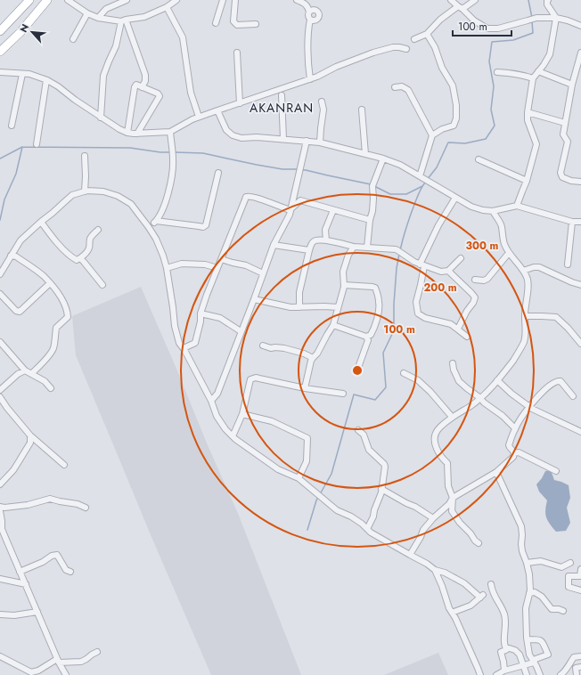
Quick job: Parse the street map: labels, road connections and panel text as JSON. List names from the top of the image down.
{
  "districts": ["AKANRAN"],
  "scale_bar": "100 m",
  "north": "top left",
  "rings": ["300 m", "200 m", "100 m"]
}
